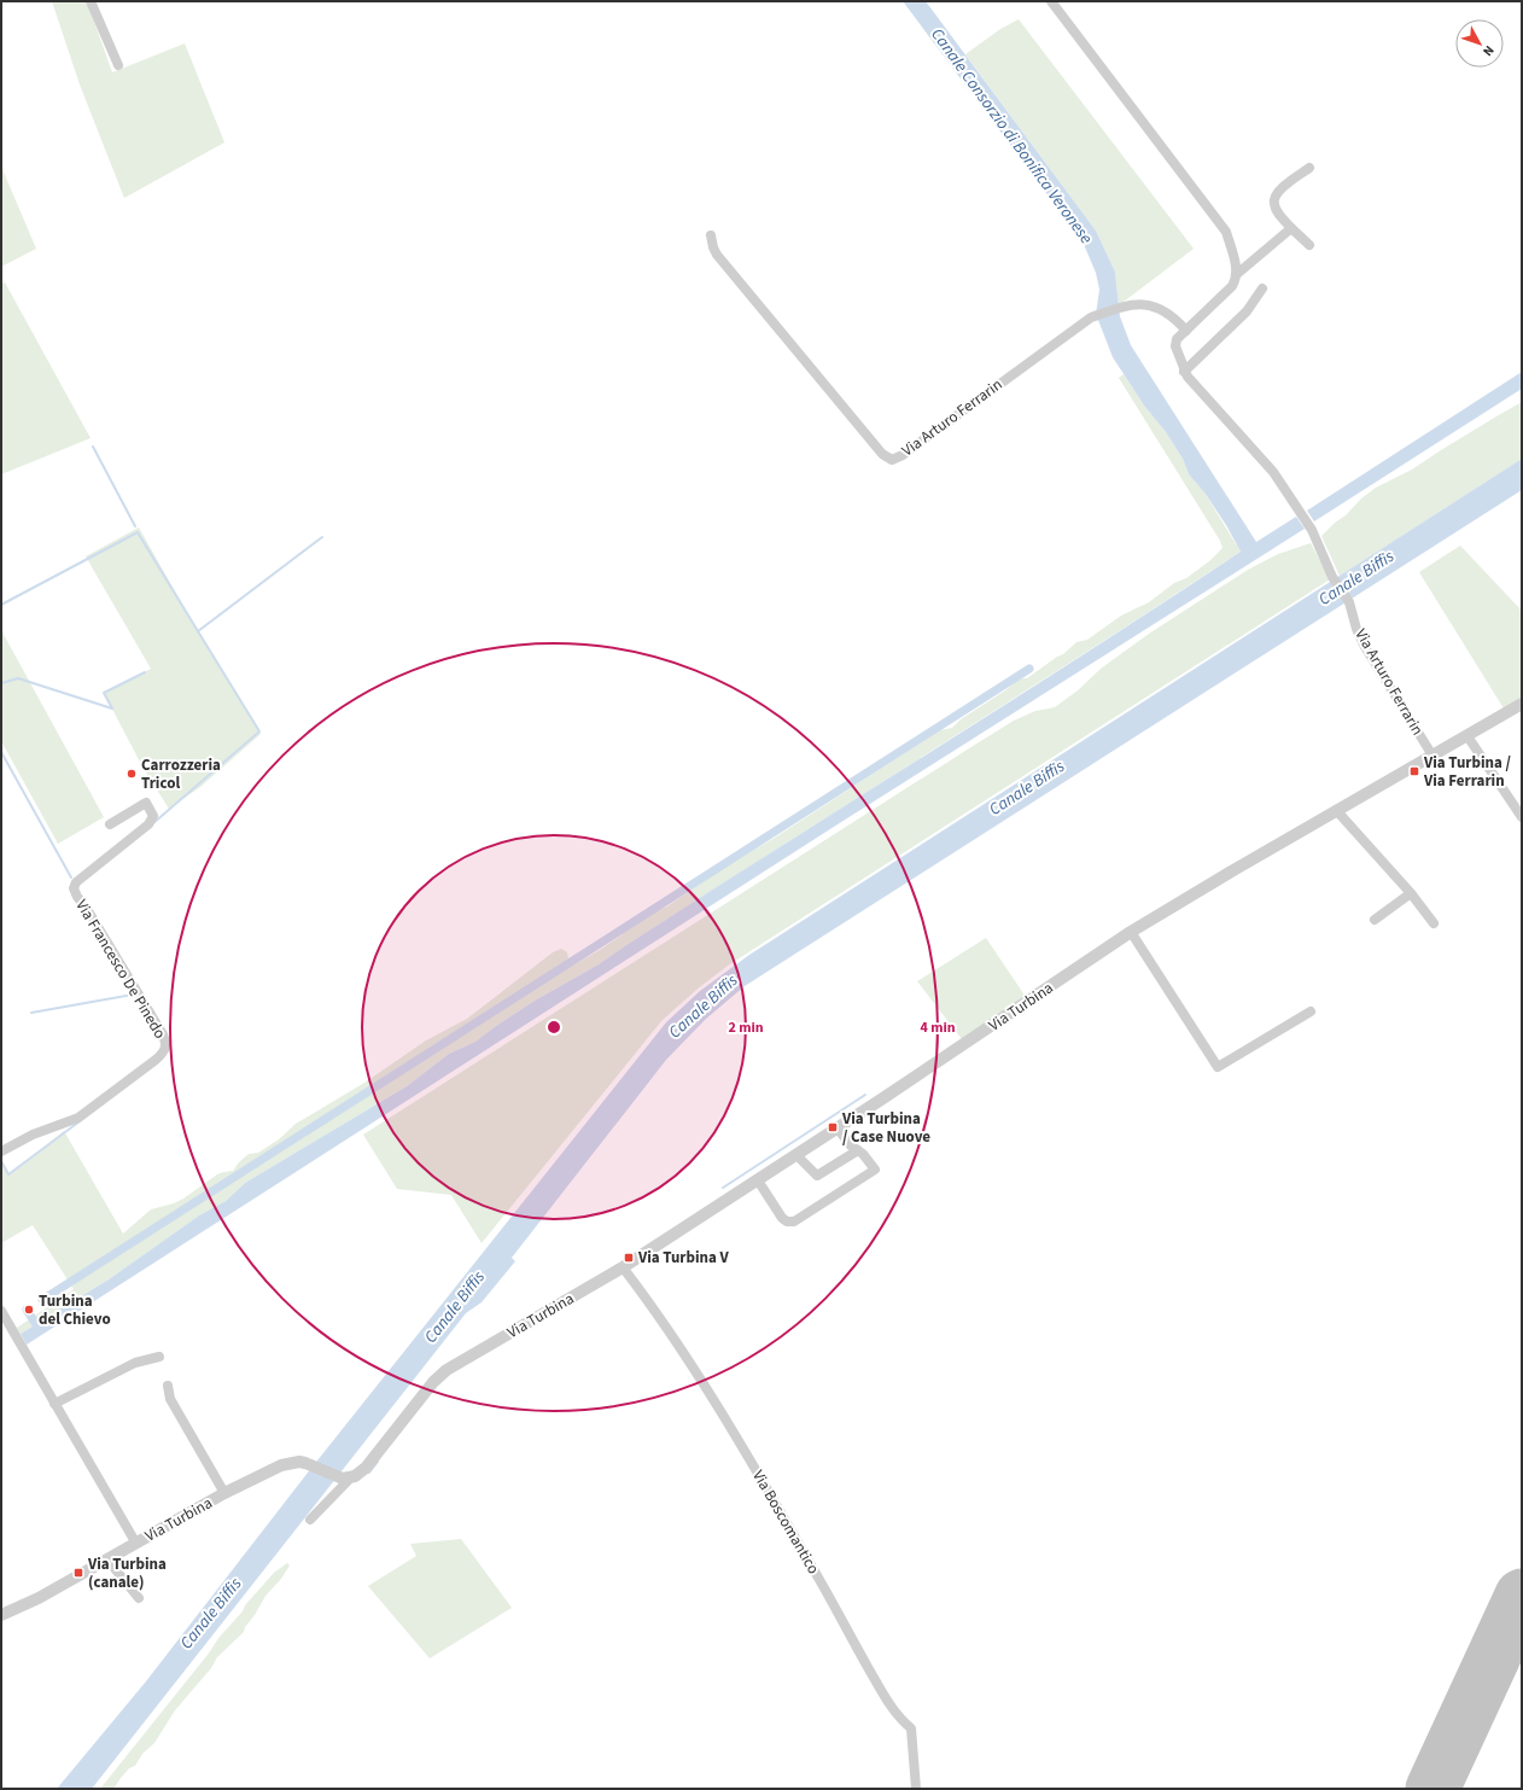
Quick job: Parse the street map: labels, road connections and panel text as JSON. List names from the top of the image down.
{
  "streets": {
    "street": [
      "Via Arturo Ferrarin",
      "Via Francesco De Pinedo",
      "Via Turbina",
      "Via Boscomantico"
    ]
  },
  "crossings": [
    ["Via Arturo Ferrarin", "Via Turbina"],
    ["Via Turbina", "Via Boscomantico"]
  ],
  "water": ["Canale Consorzio di Bonifica Veronese", "Canale Biffis"],
  "places": {
    "transit": [
      "Via Turbina / Via Ferrarin",
      "Via Turbina / Case Nuove",
      "Via Turbina V",
      "Via Turbina (canale)"
    ],
    "other": ["Carrozzeria Tricol", "Turbina del Chievo"]
  },
  "north": "bottom right",
  "rings": ["2 min", "4 min"]
}
